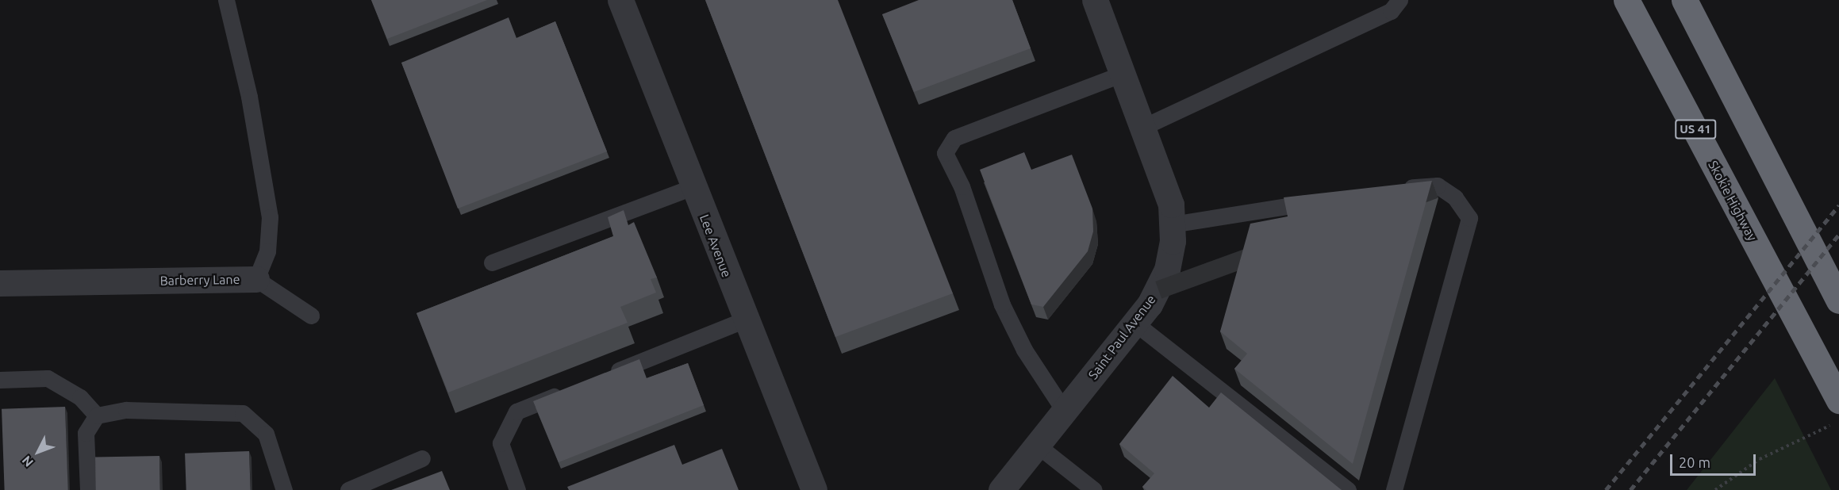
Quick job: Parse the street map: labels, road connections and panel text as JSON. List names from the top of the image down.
{
  "streets": {
    "highway": ["US 41", "Skokie Highway"],
    "street": ["Lee Avenue", "Barberry Lane", "Saint Paul Avenue"]
  },
  "scale_bar": "20 m",
  "north": "bottom left"
}
